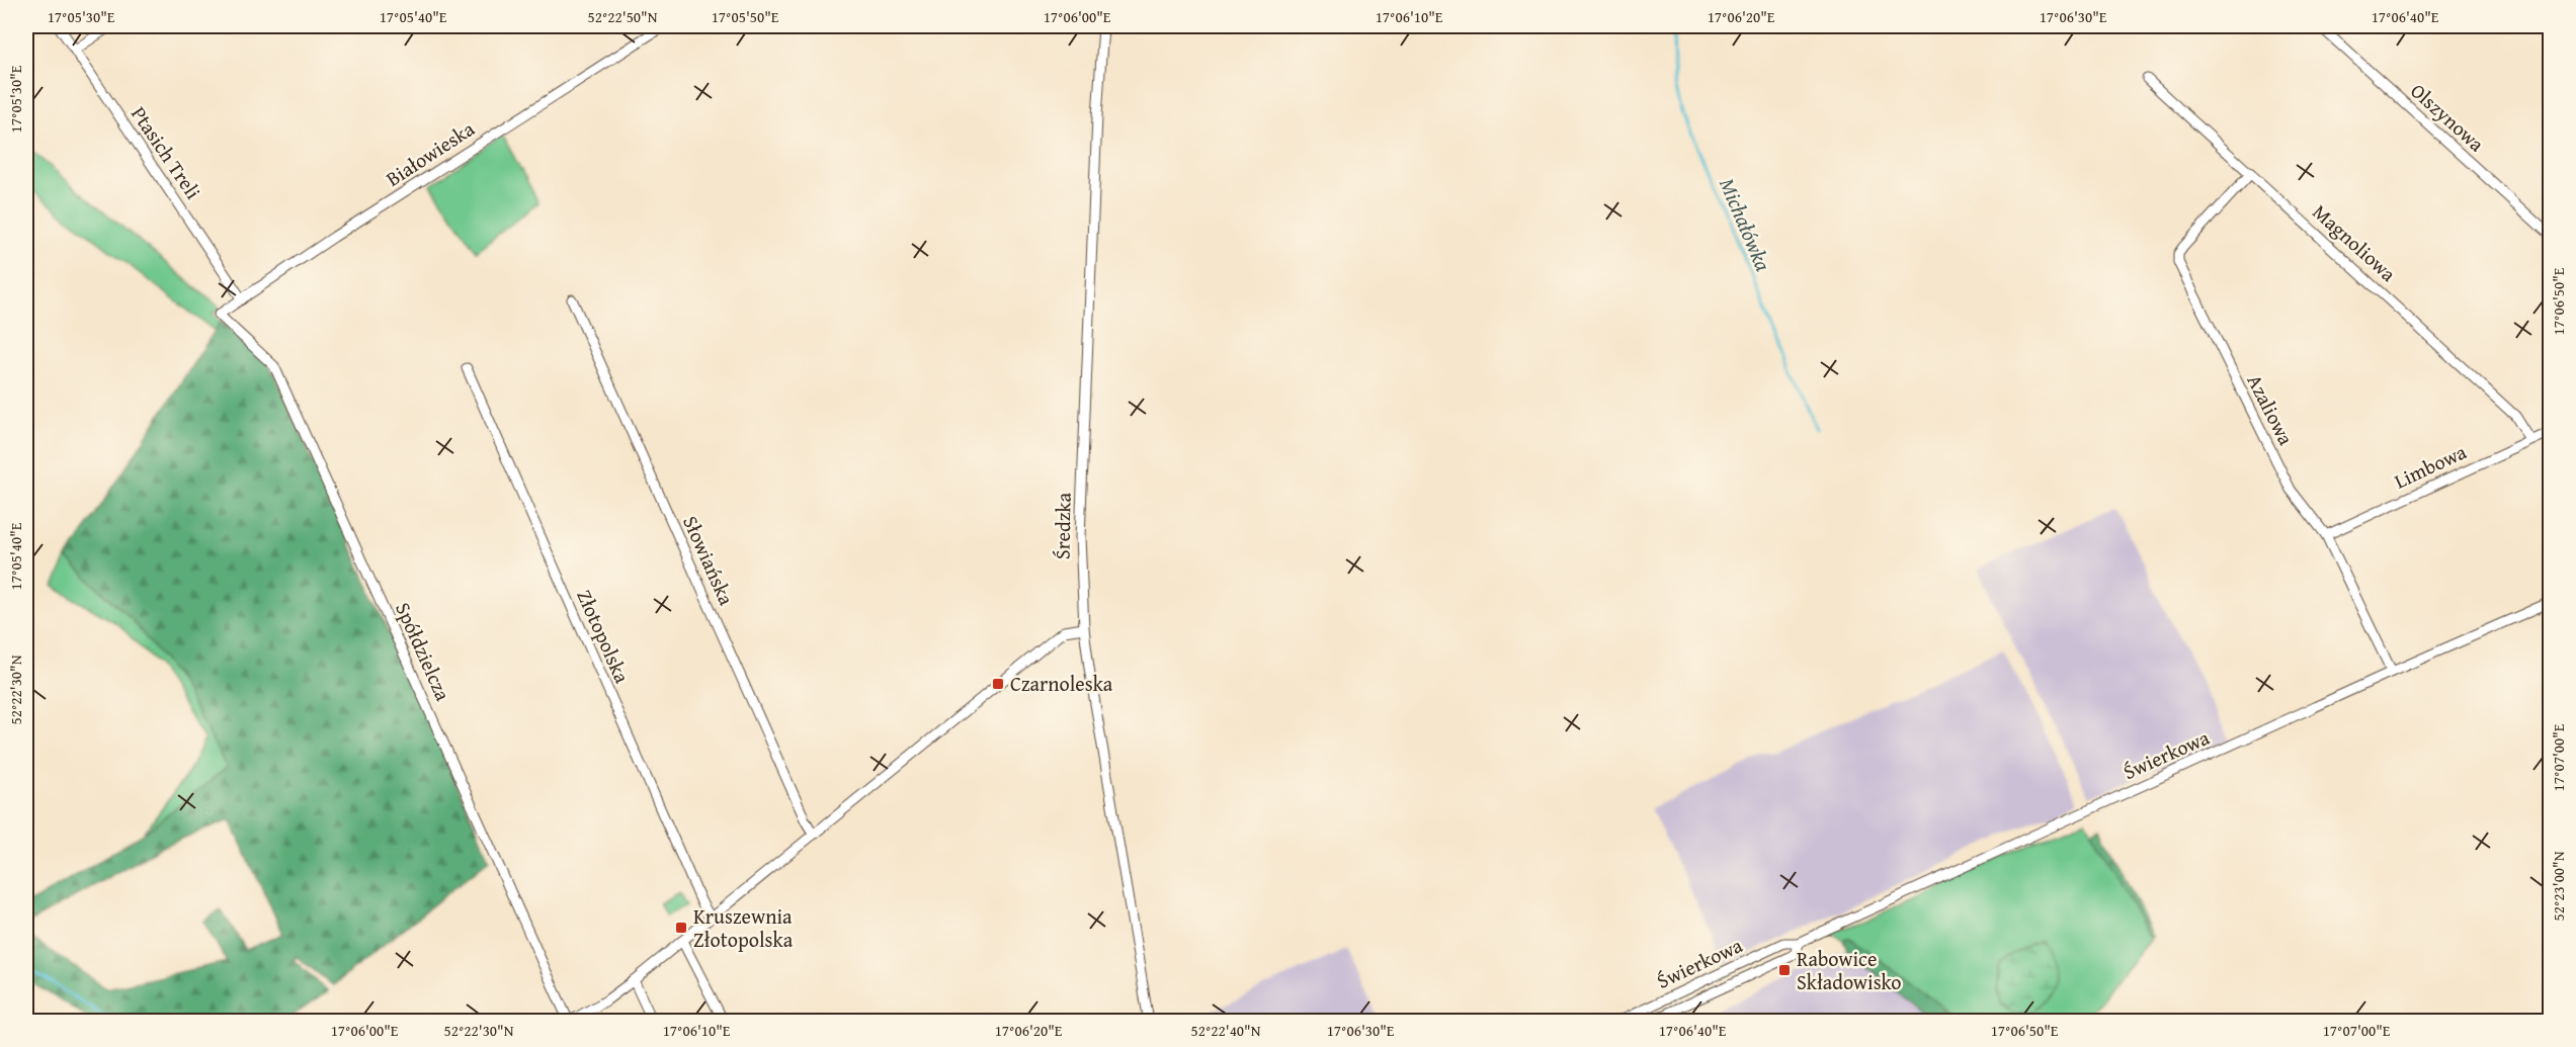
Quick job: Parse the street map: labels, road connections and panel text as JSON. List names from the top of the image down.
{
  "streets": {
    "street": [
      "Olszynowa",
      "Ptasich Treli",
      "Białowieska",
      "Magnoliowa",
      "Azaliowa",
      "Limbowa",
      "Średzka",
      "Słowiańska",
      "Złotopolska",
      "Spółdzielcza",
      "Świerkowa"
    ]
  },
  "crossings": [
    ["Ptasich Treli", "Białowieska"],
    ["Białowieska", "Spółdzielcza"],
    ["Magnoliowa", "Azaliowa"],
    ["Magnoliowa", "Limbowa"],
    ["Azaliowa", "Limbowa"],
    ["Azaliowa", "Świerkowa"]
  ],
  "water": ["Michałówka"],
  "places": {
    "transit": ["Czarnoleska", "Kruszewnia Złotopolska", "Rabowice Składowisko"]
  },
  "coordinates": [
    "17°05'30\"E",
    "17°05'40\"E",
    "52°22'50\"N",
    "17°05'50\"E",
    "17°06'00\"E",
    "17°06'10\"E",
    "17°06'20\"E",
    "17°06'30\"E",
    "17°06'40\"E",
    "17°06'50\"E",
    "52°22'30\"N",
    "17°07'00\"E",
    "52°23'00\"N",
    "52°22'40\"N"
  ]
}
